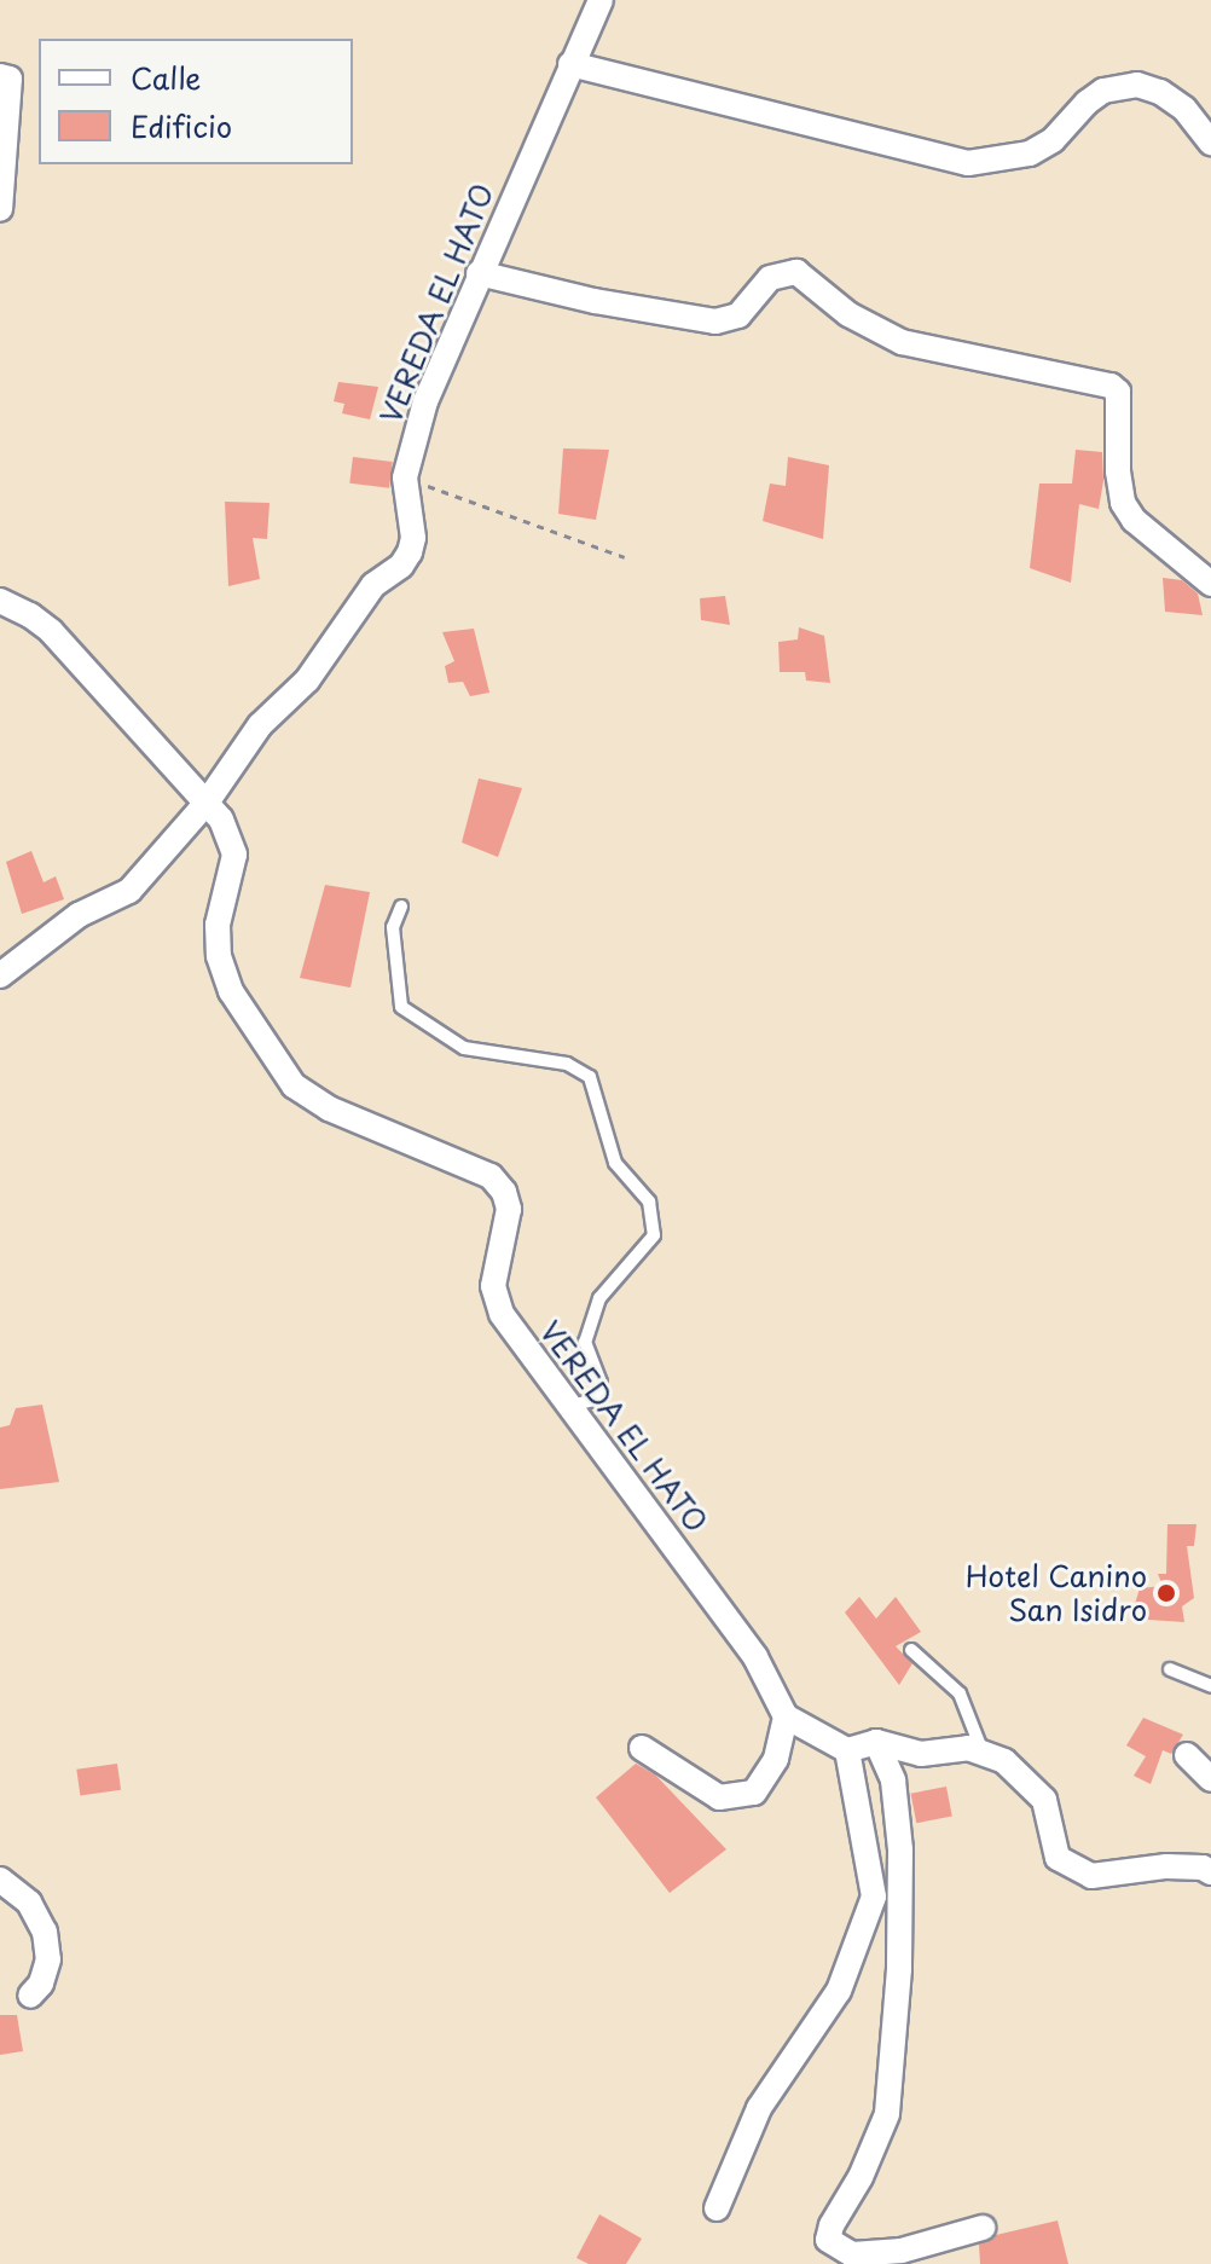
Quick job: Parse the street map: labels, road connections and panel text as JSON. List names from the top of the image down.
{
  "streets": {
    "street": ["VEREDA EL HATO"]
  },
  "places": ["Hotel Canino San Isidro"],
  "legend": ["Calle", "Edificio"]
}
